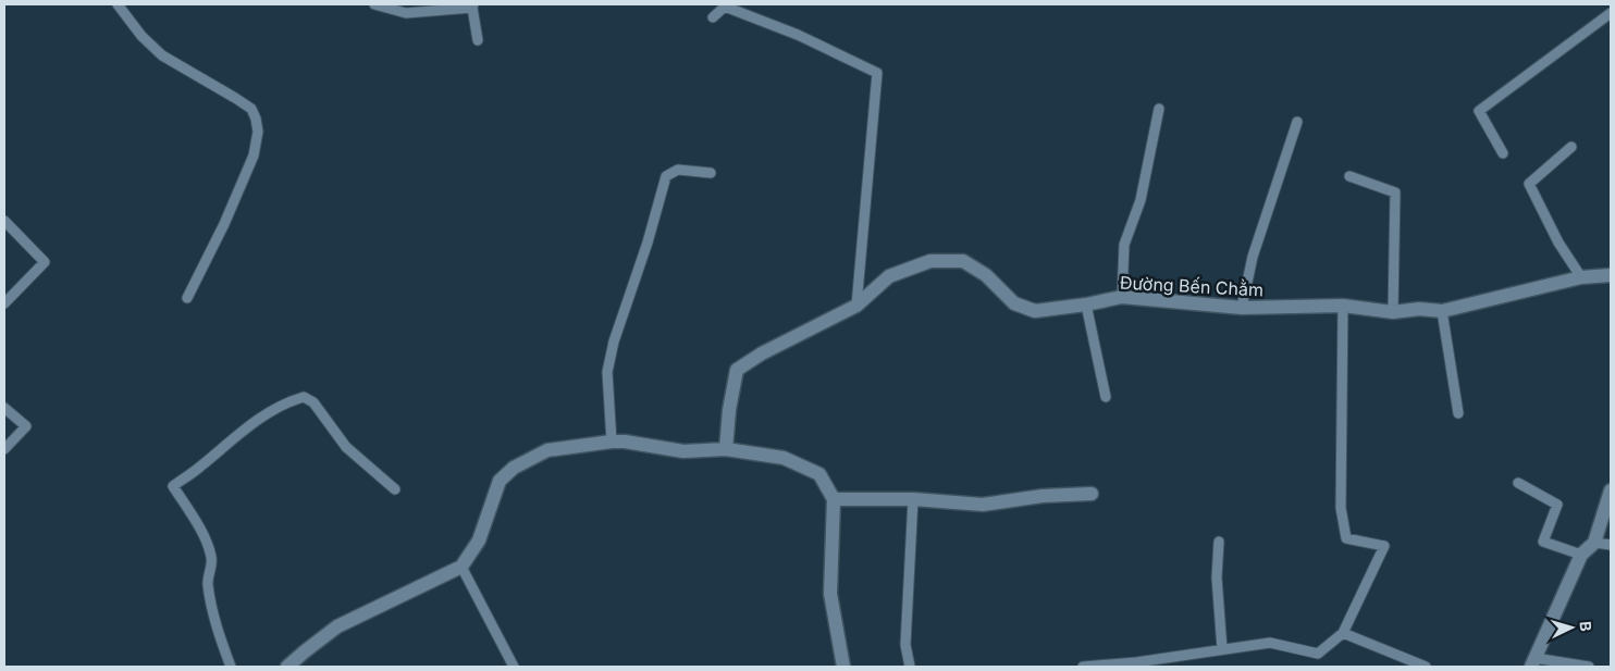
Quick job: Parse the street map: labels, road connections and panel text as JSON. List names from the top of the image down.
{
  "streets": {
    "street": ["Đường Bến Chằm"]
  },
  "north": "right"
}
